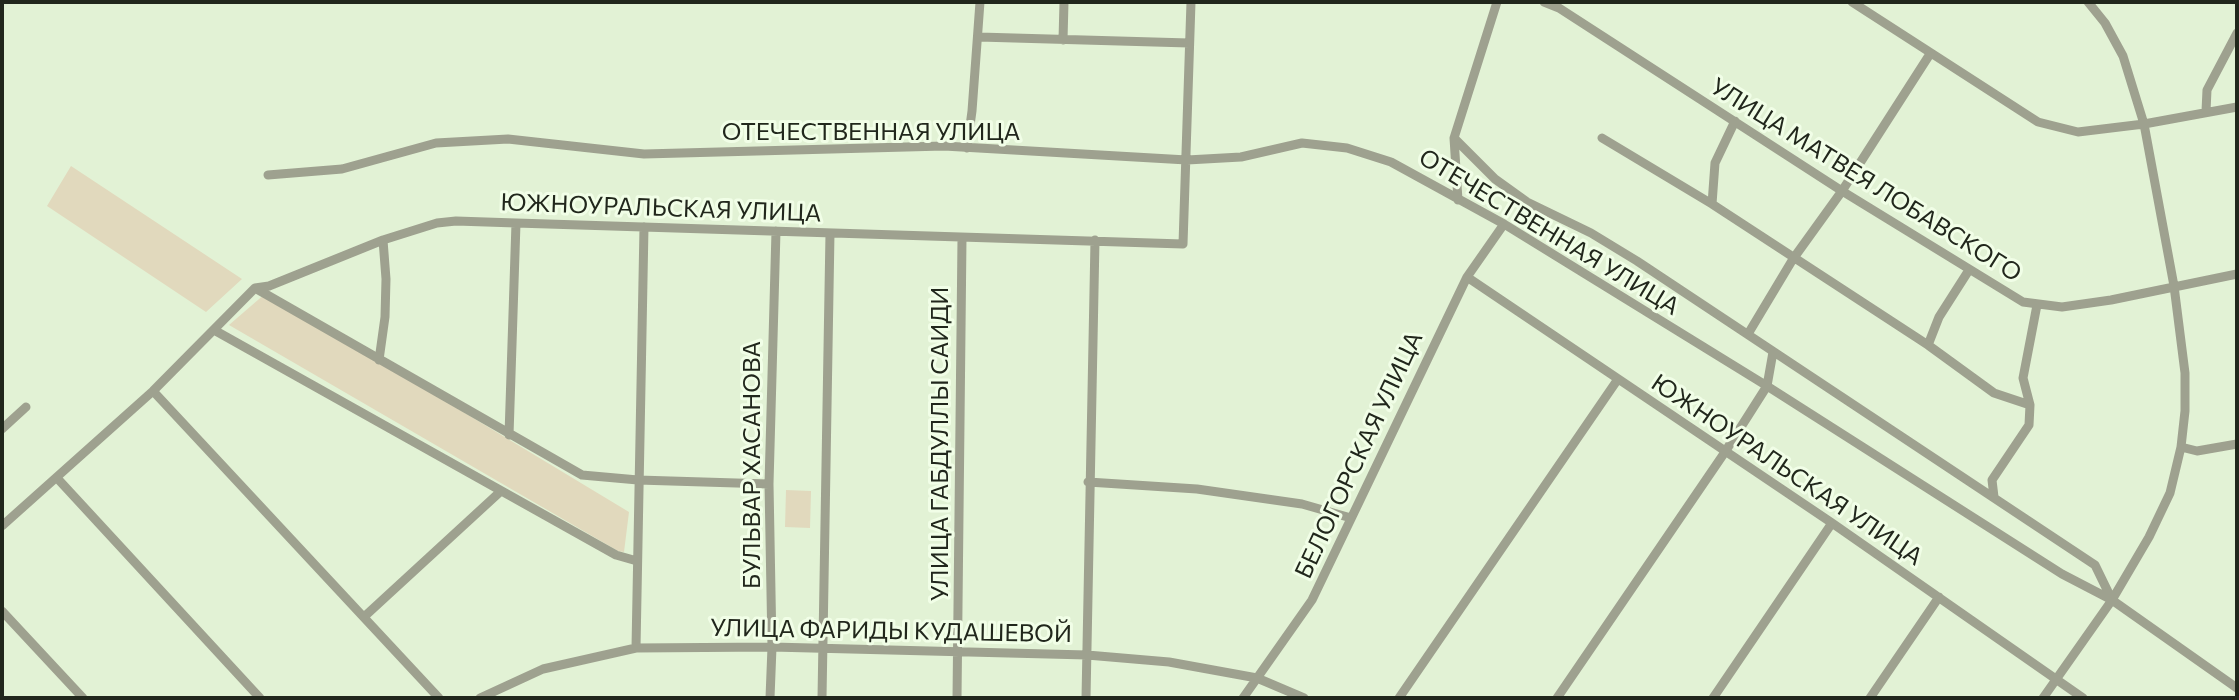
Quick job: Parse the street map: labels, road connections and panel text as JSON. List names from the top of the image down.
{
  "streets": {
    "street": [
      "ОТЕЧЕСТВЕННАЯ УЛИЦА",
      "УЛИЦА МАТВЕЯ ЛОБАВСКОГО",
      "ЮЖНОУРАЛЬСКАЯ УЛИЦА",
      "УЛИЦА ГАБДУЛЛЫ САИДИ",
      "БЕЛОГОРСКАЯ УЛИЦА",
      "БУЛЬВАР ХАСАНОВА",
      "УЛИЦА ФАРИДЫ КУДАШЕВОЙ"
    ]
  },
  "crossings": [
    ["ОТЕЧЕСТВЕННАЯ УЛИЦА", "ЮЖНОУРАЛЬСКАЯ УЛИЦА"],
    ["ОТЕЧЕСТВЕННАЯ УЛИЦА", "БЕЛОГОРСКАЯ УЛИЦА"],
    ["ЮЖНОУРАЛЬСКАЯ УЛИЦА", "УЛИЦА ГАБДУЛЛЫ САИДИ"],
    ["ЮЖНОУРАЛЬСКАЯ УЛИЦА", "БЕЛОГОРСКАЯ УЛИЦА"],
    ["ЮЖНОУРАЛЬСКАЯ УЛИЦА", "БУЛЬВАР ХАСАНОВА"],
    ["УЛИЦА ГАБДУЛЛЫ САИДИ", "УЛИЦА ФАРИДЫ КУДАШЕВОЙ"],
    ["БЕЛОГОРСКАЯ УЛИЦА", "УЛИЦА ФАРИДЫ КУДАШЕВОЙ"],
    ["БУЛЬВАР ХАСАНОВА", "УЛИЦА ФАРИДЫ КУДАШЕВОЙ"]
  ]
}
